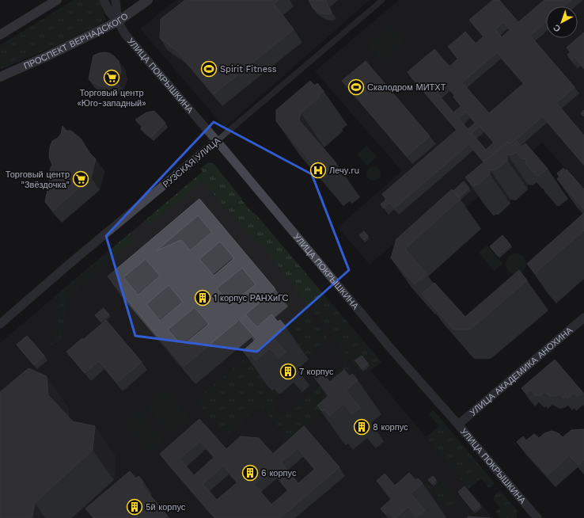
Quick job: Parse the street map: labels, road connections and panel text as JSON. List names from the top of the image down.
{
  "streets": {
    "main road": [
      "ПРОСПЕКТ ВЕРНАДСКОГО",
      "УЛИЦА ПОКРЫШКИНА",
      "РУЗСКАЯ УЛИЦА",
      "УЛИЦА АКАДЕМИКА АНОХИНА"
    ]
  },
  "crossings": [
    ["ПРОСПЕКТ ВЕРНАДСКОГО", "УЛИЦА ПОКРЫШКИНА"],
    ["УЛИЦА ПОКРЫШКИНА", "РУЗСКАЯ УЛИЦА"],
    ["УЛИЦА ПОКРЫШКИНА", "УЛИЦА АКАДЕМИКА АНОХИНА"]
  ],
  "places": {
    "sports": ["Spirit Fitness", "Скалодром МИТХТ"],
    "supermarket": ["Торговый центр «Юго-западный»", "Торговый центр \"Звёздочка\""],
    "hospital": ["Лечу.ru"],
    "building": [
      "1 корпус РАНХиГС",
      "7 корпус",
      "8 корпус",
      "6 корпус",
      "5й корпус"
    ]
  },
  "north": "bottom left"
}
